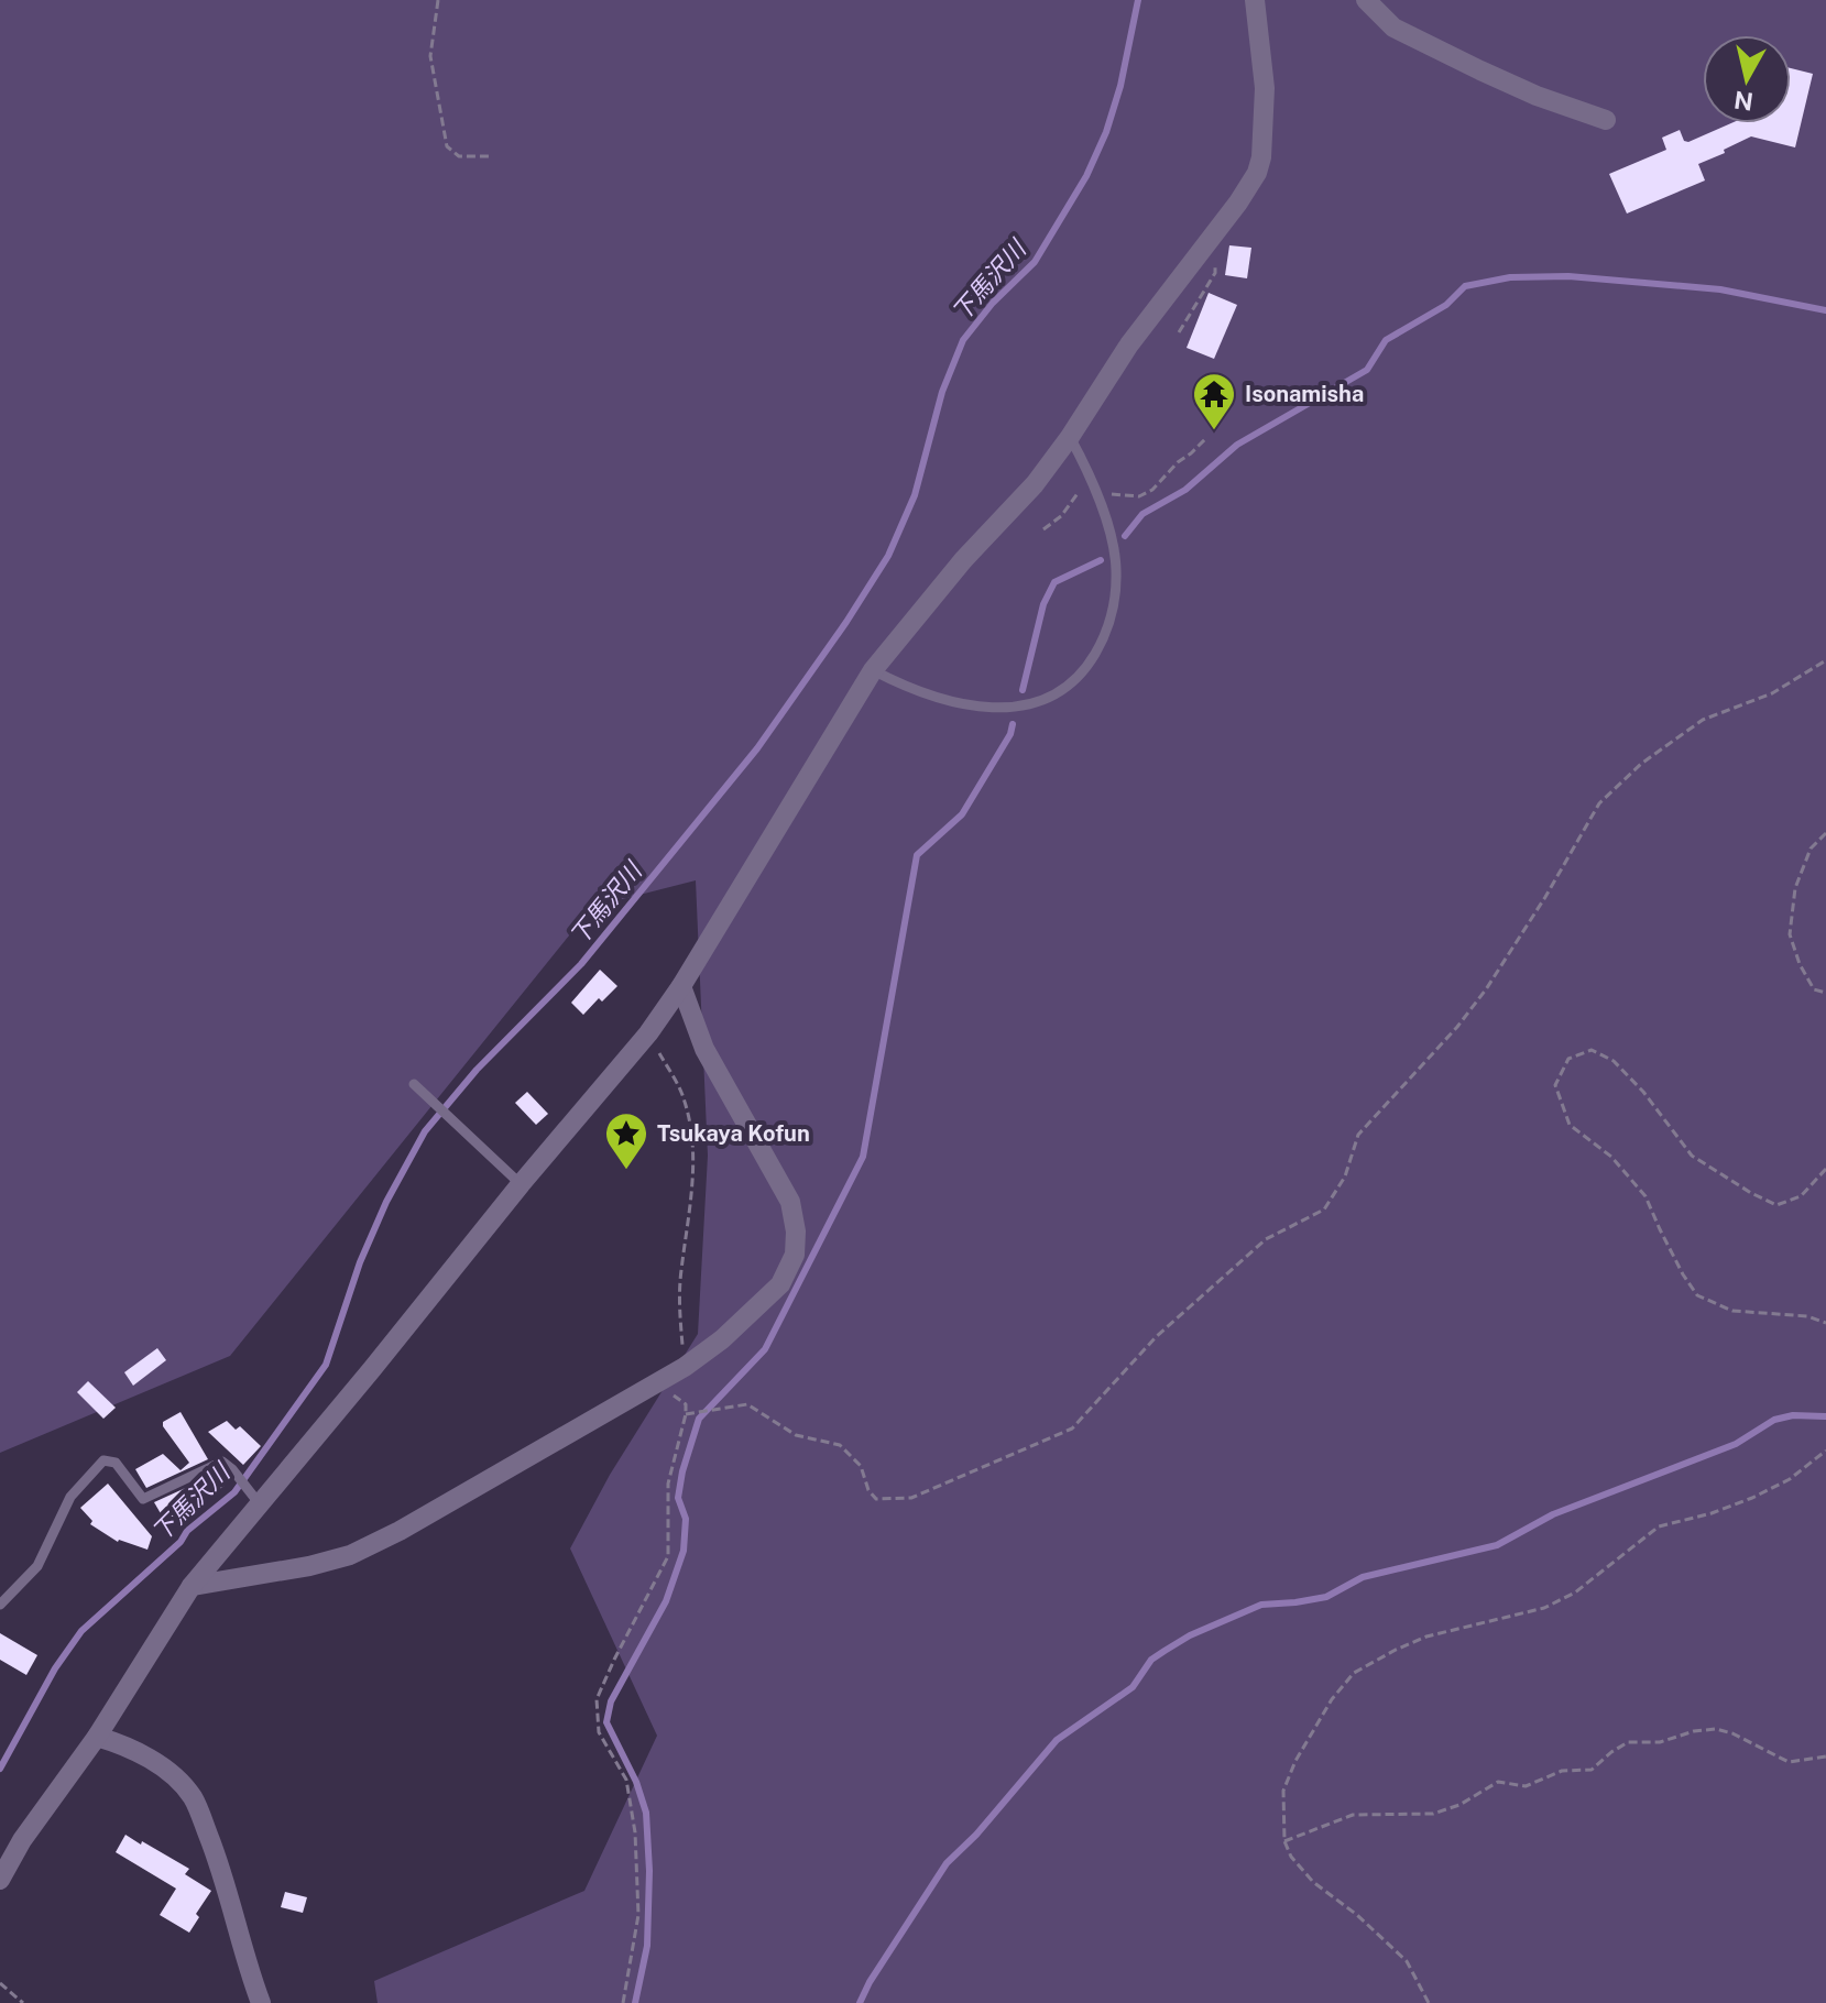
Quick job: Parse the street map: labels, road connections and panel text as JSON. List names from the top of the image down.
{
  "water": ["下馬沢川"],
  "places": {
    "temple": ["Isonamisha"],
    "place": ["Tsukaya Kofun"]
  },
  "north": "bottom"
}
